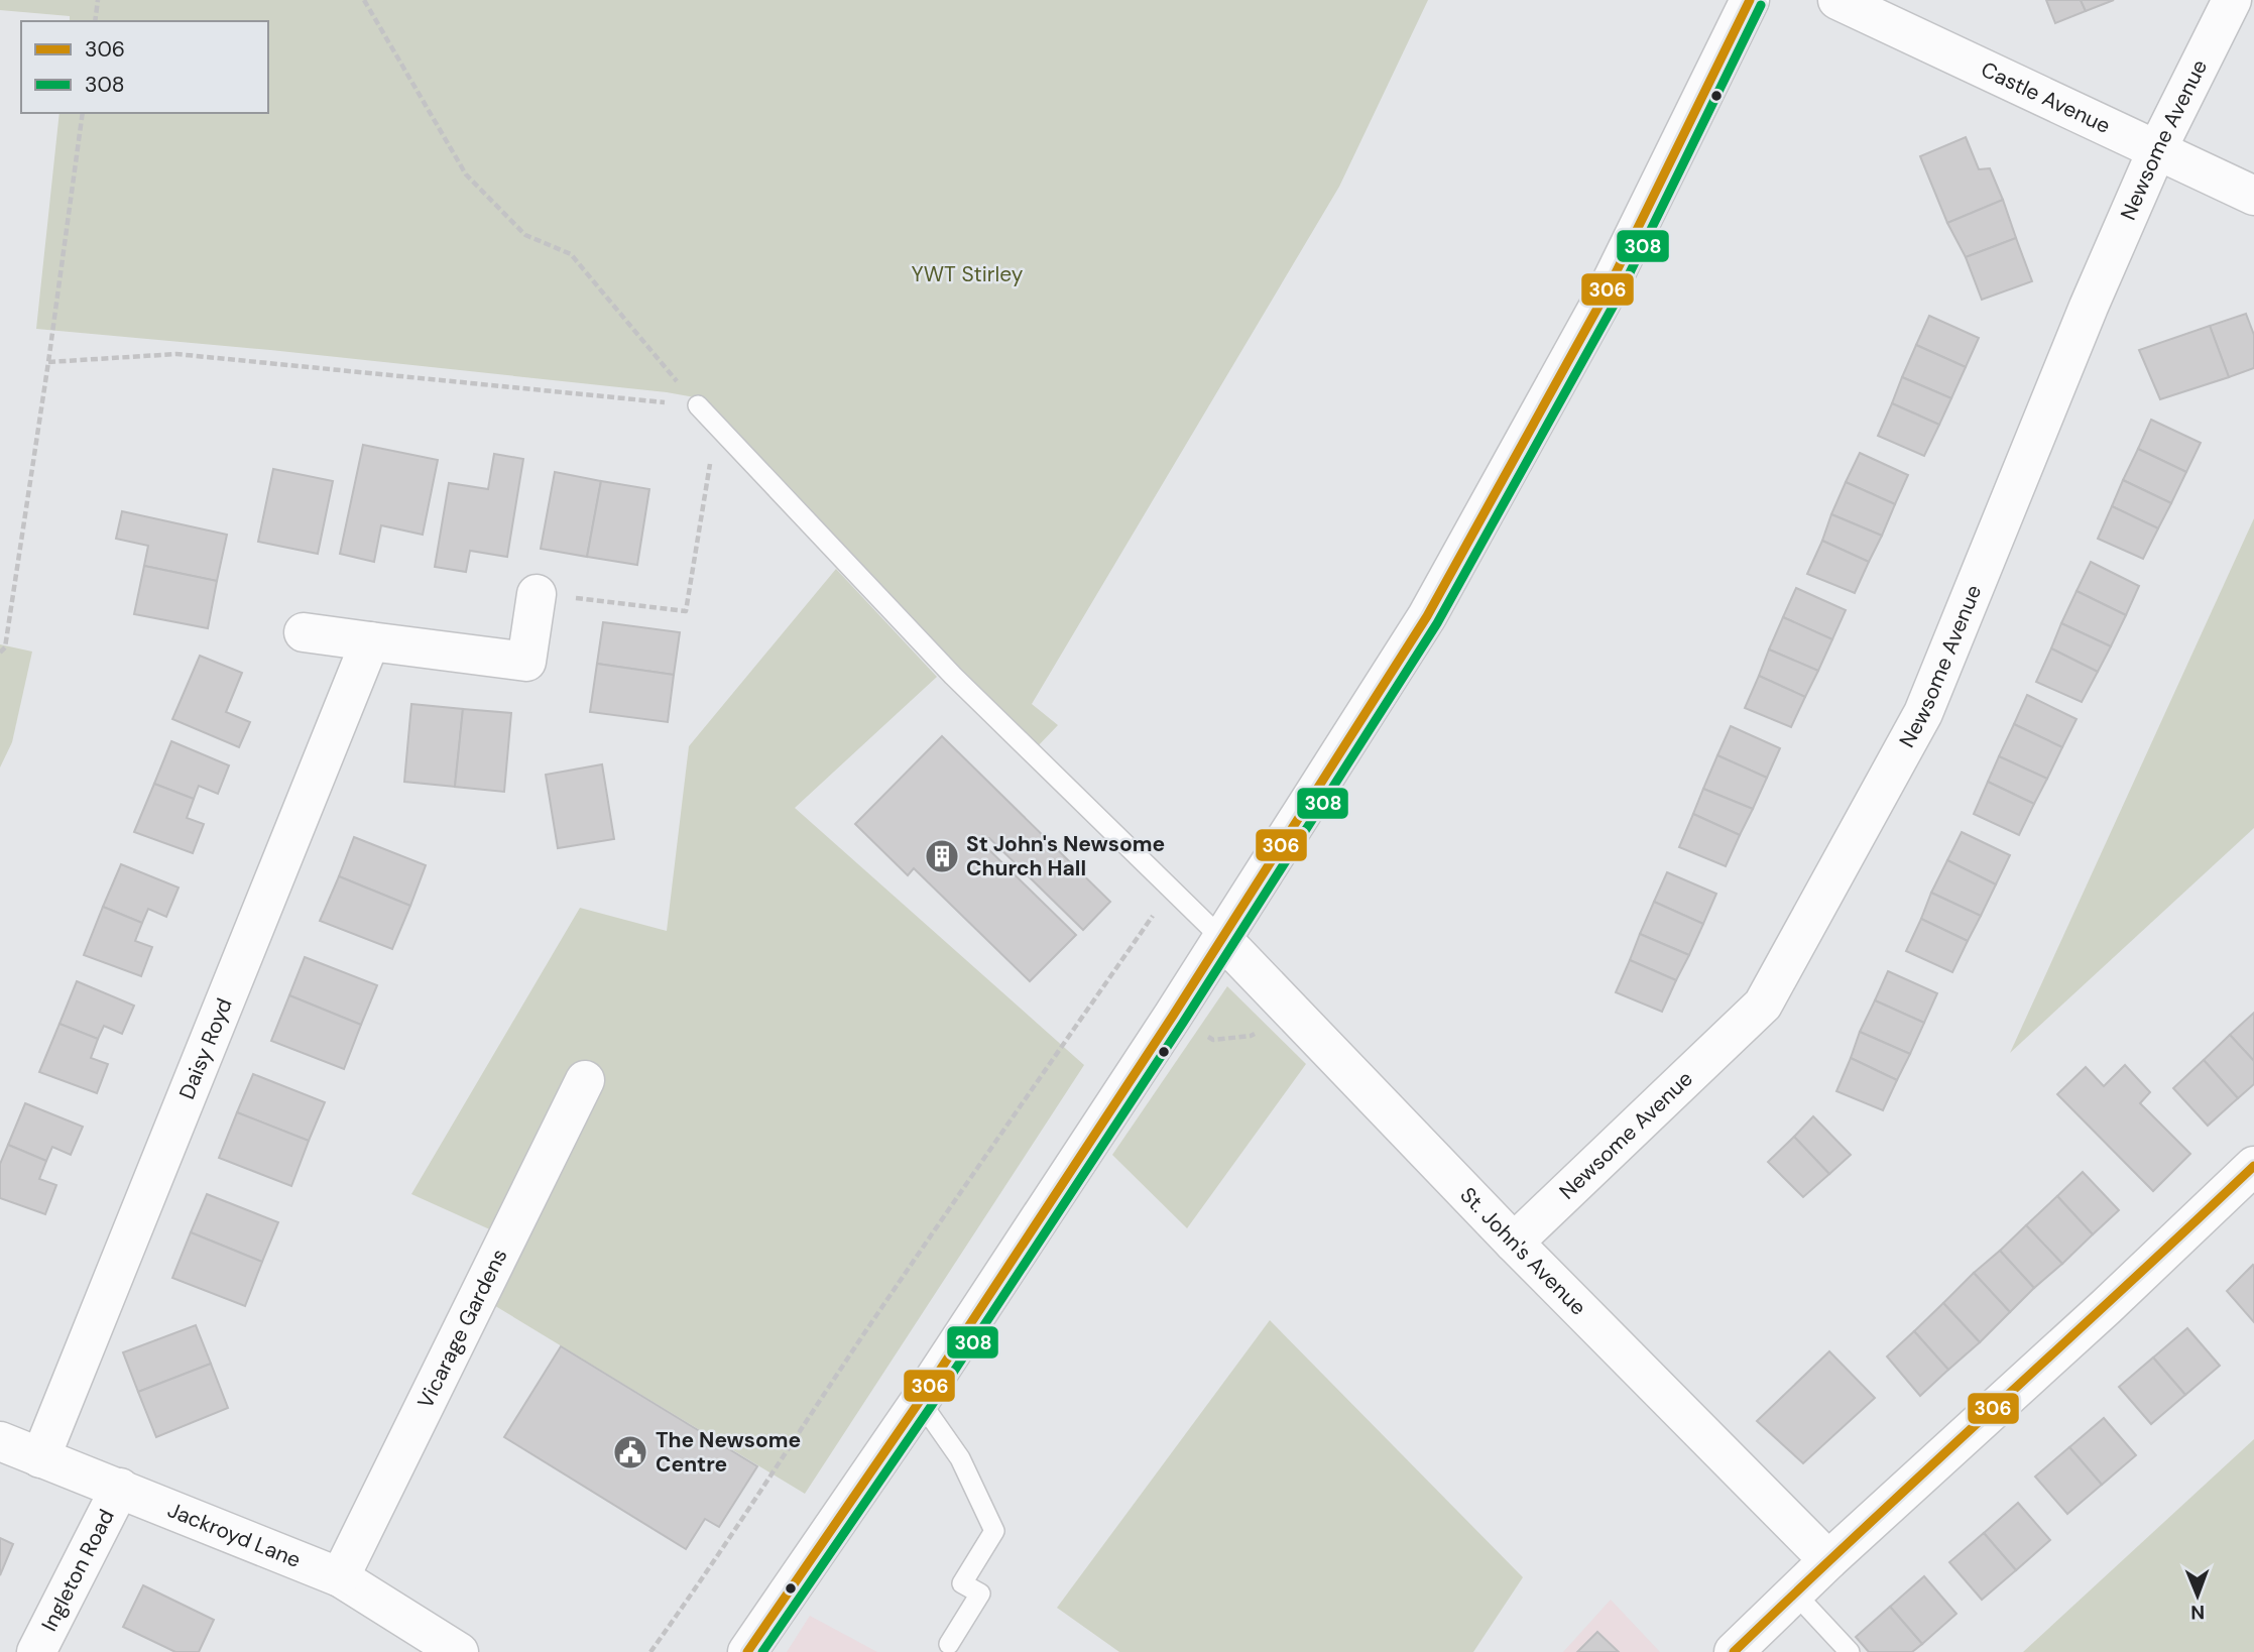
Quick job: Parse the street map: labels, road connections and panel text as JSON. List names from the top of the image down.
{
  "streets": {
    "street": [
      "Castle Avenue",
      "Newsome Avenue",
      "Daisy Royd",
      "St. John's Avenue",
      "Vicarage Gardens",
      "Jackroyd Lane",
      "Ingleton Road"
    ]
  },
  "crossings": [
    ["Castle Avenue", "Newsome Avenue"],
    ["Newsome Avenue", "St. John's Avenue"],
    ["Daisy Royd", "Jackroyd Lane"],
    ["Vicarage Gardens", "Jackroyd Lane"],
    ["Jackroyd Lane", "Ingleton Road"]
  ],
  "parks": ["YWT Stirley"],
  "places": {
    "building": ["St John's Newsome Church Hall"],
    "public building": ["The Newsome Centre"]
  },
  "lines": ["transit line 306", "transit line 308"],
  "legend": ["306", "308"],
  "north": "bottom"
}
